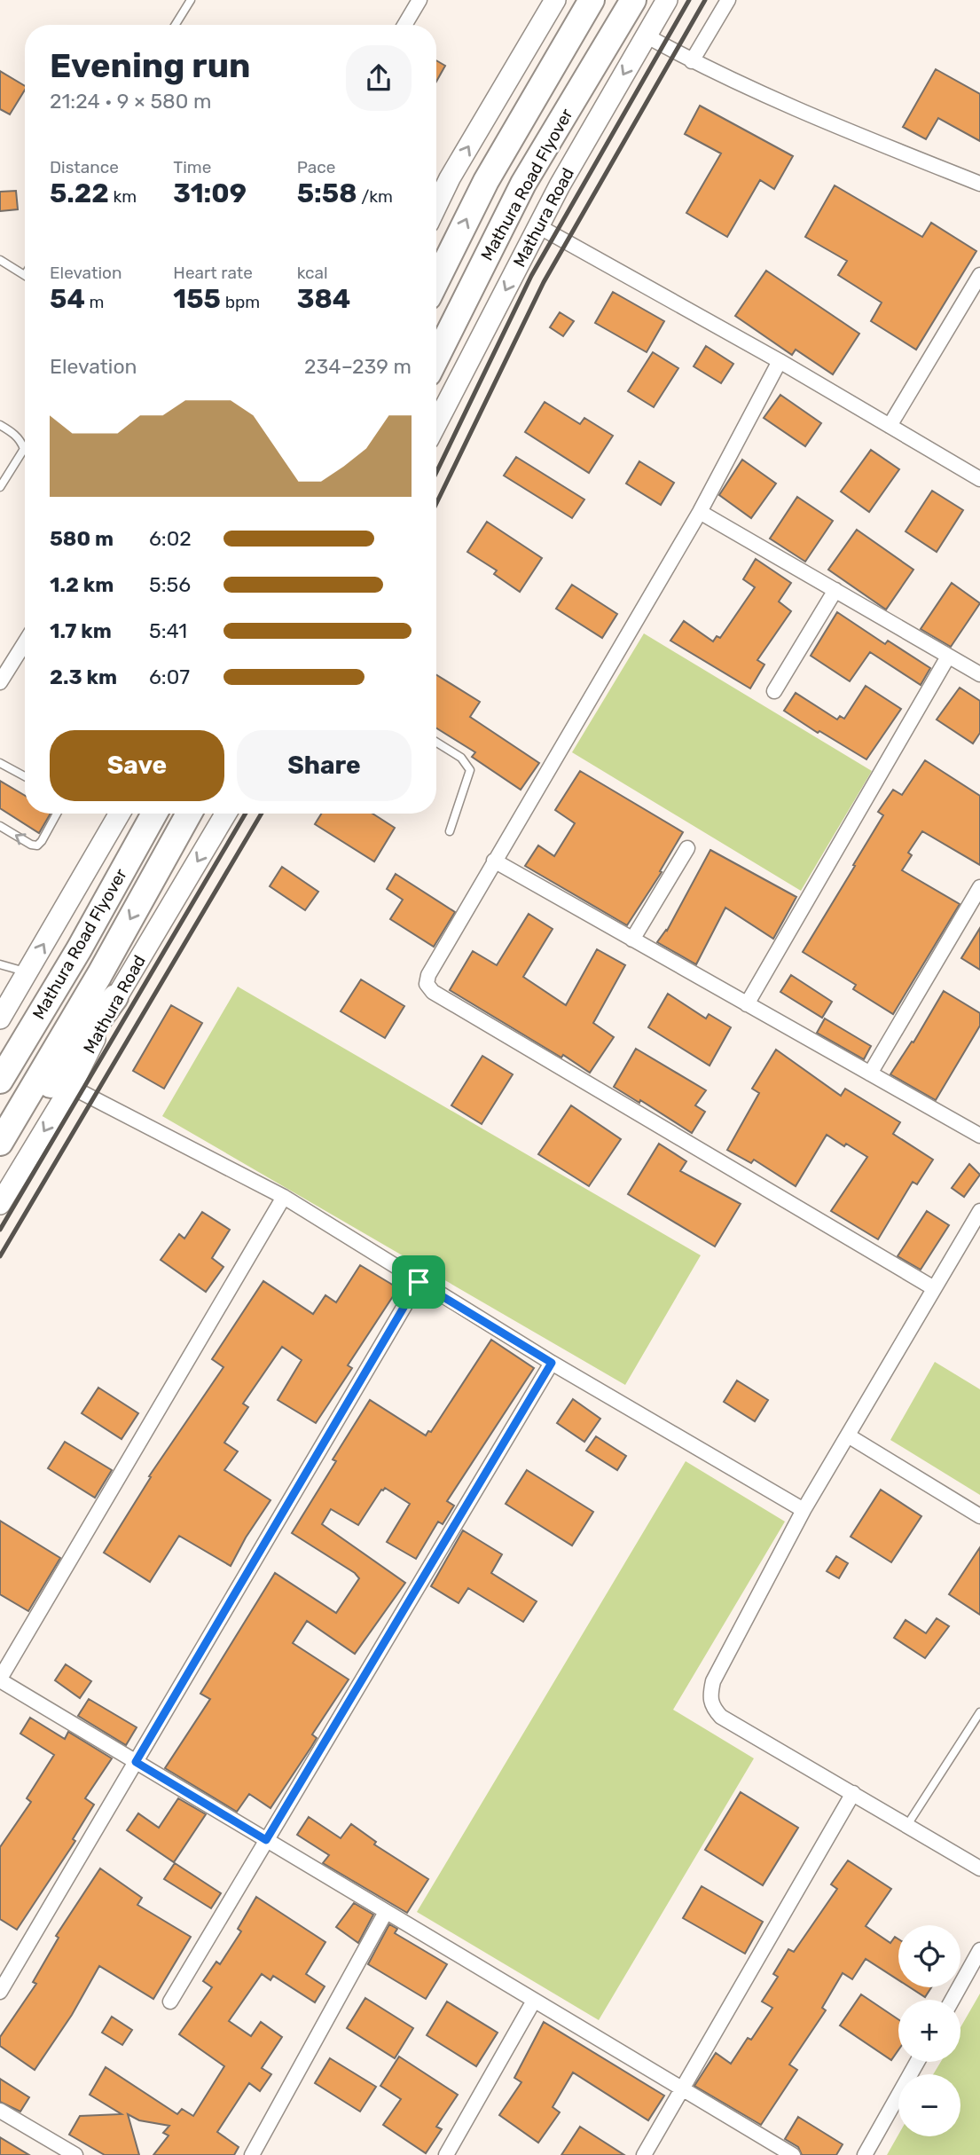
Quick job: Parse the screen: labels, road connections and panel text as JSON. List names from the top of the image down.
{
  "streets": {
    "highway": ["Mathura Road Flyover", "Mathura Road"]
  },
  "page": {
    "heading": ["Evening run", "21:24 · 9 × 580 m"],
    "stats": [
      ["Distance", "5.22 km"],
      ["Time", "31:09"],
      ["Pace", "5:58 /km"],
      ["Elevation", "54 m"],
      ["Heart rate", "155 bpm"],
      ["kcal", "384"]
    ],
    "chart": ["Elevation", "234–239 m"],
    "list": [
      {
        "name": "580 m",
        "note": "6:02"
      },
      {
        "name": "1.2 km",
        "note": "5:56"
      },
      {
        "name": "1.7 km",
        "note": "5:41"
      },
      {
        "name": "2.3 km",
        "note": "6:07"
      }
    ],
    "buttons": ["Save", "Share"],
    "map_buttons": ["+", "−"]
  }
}
